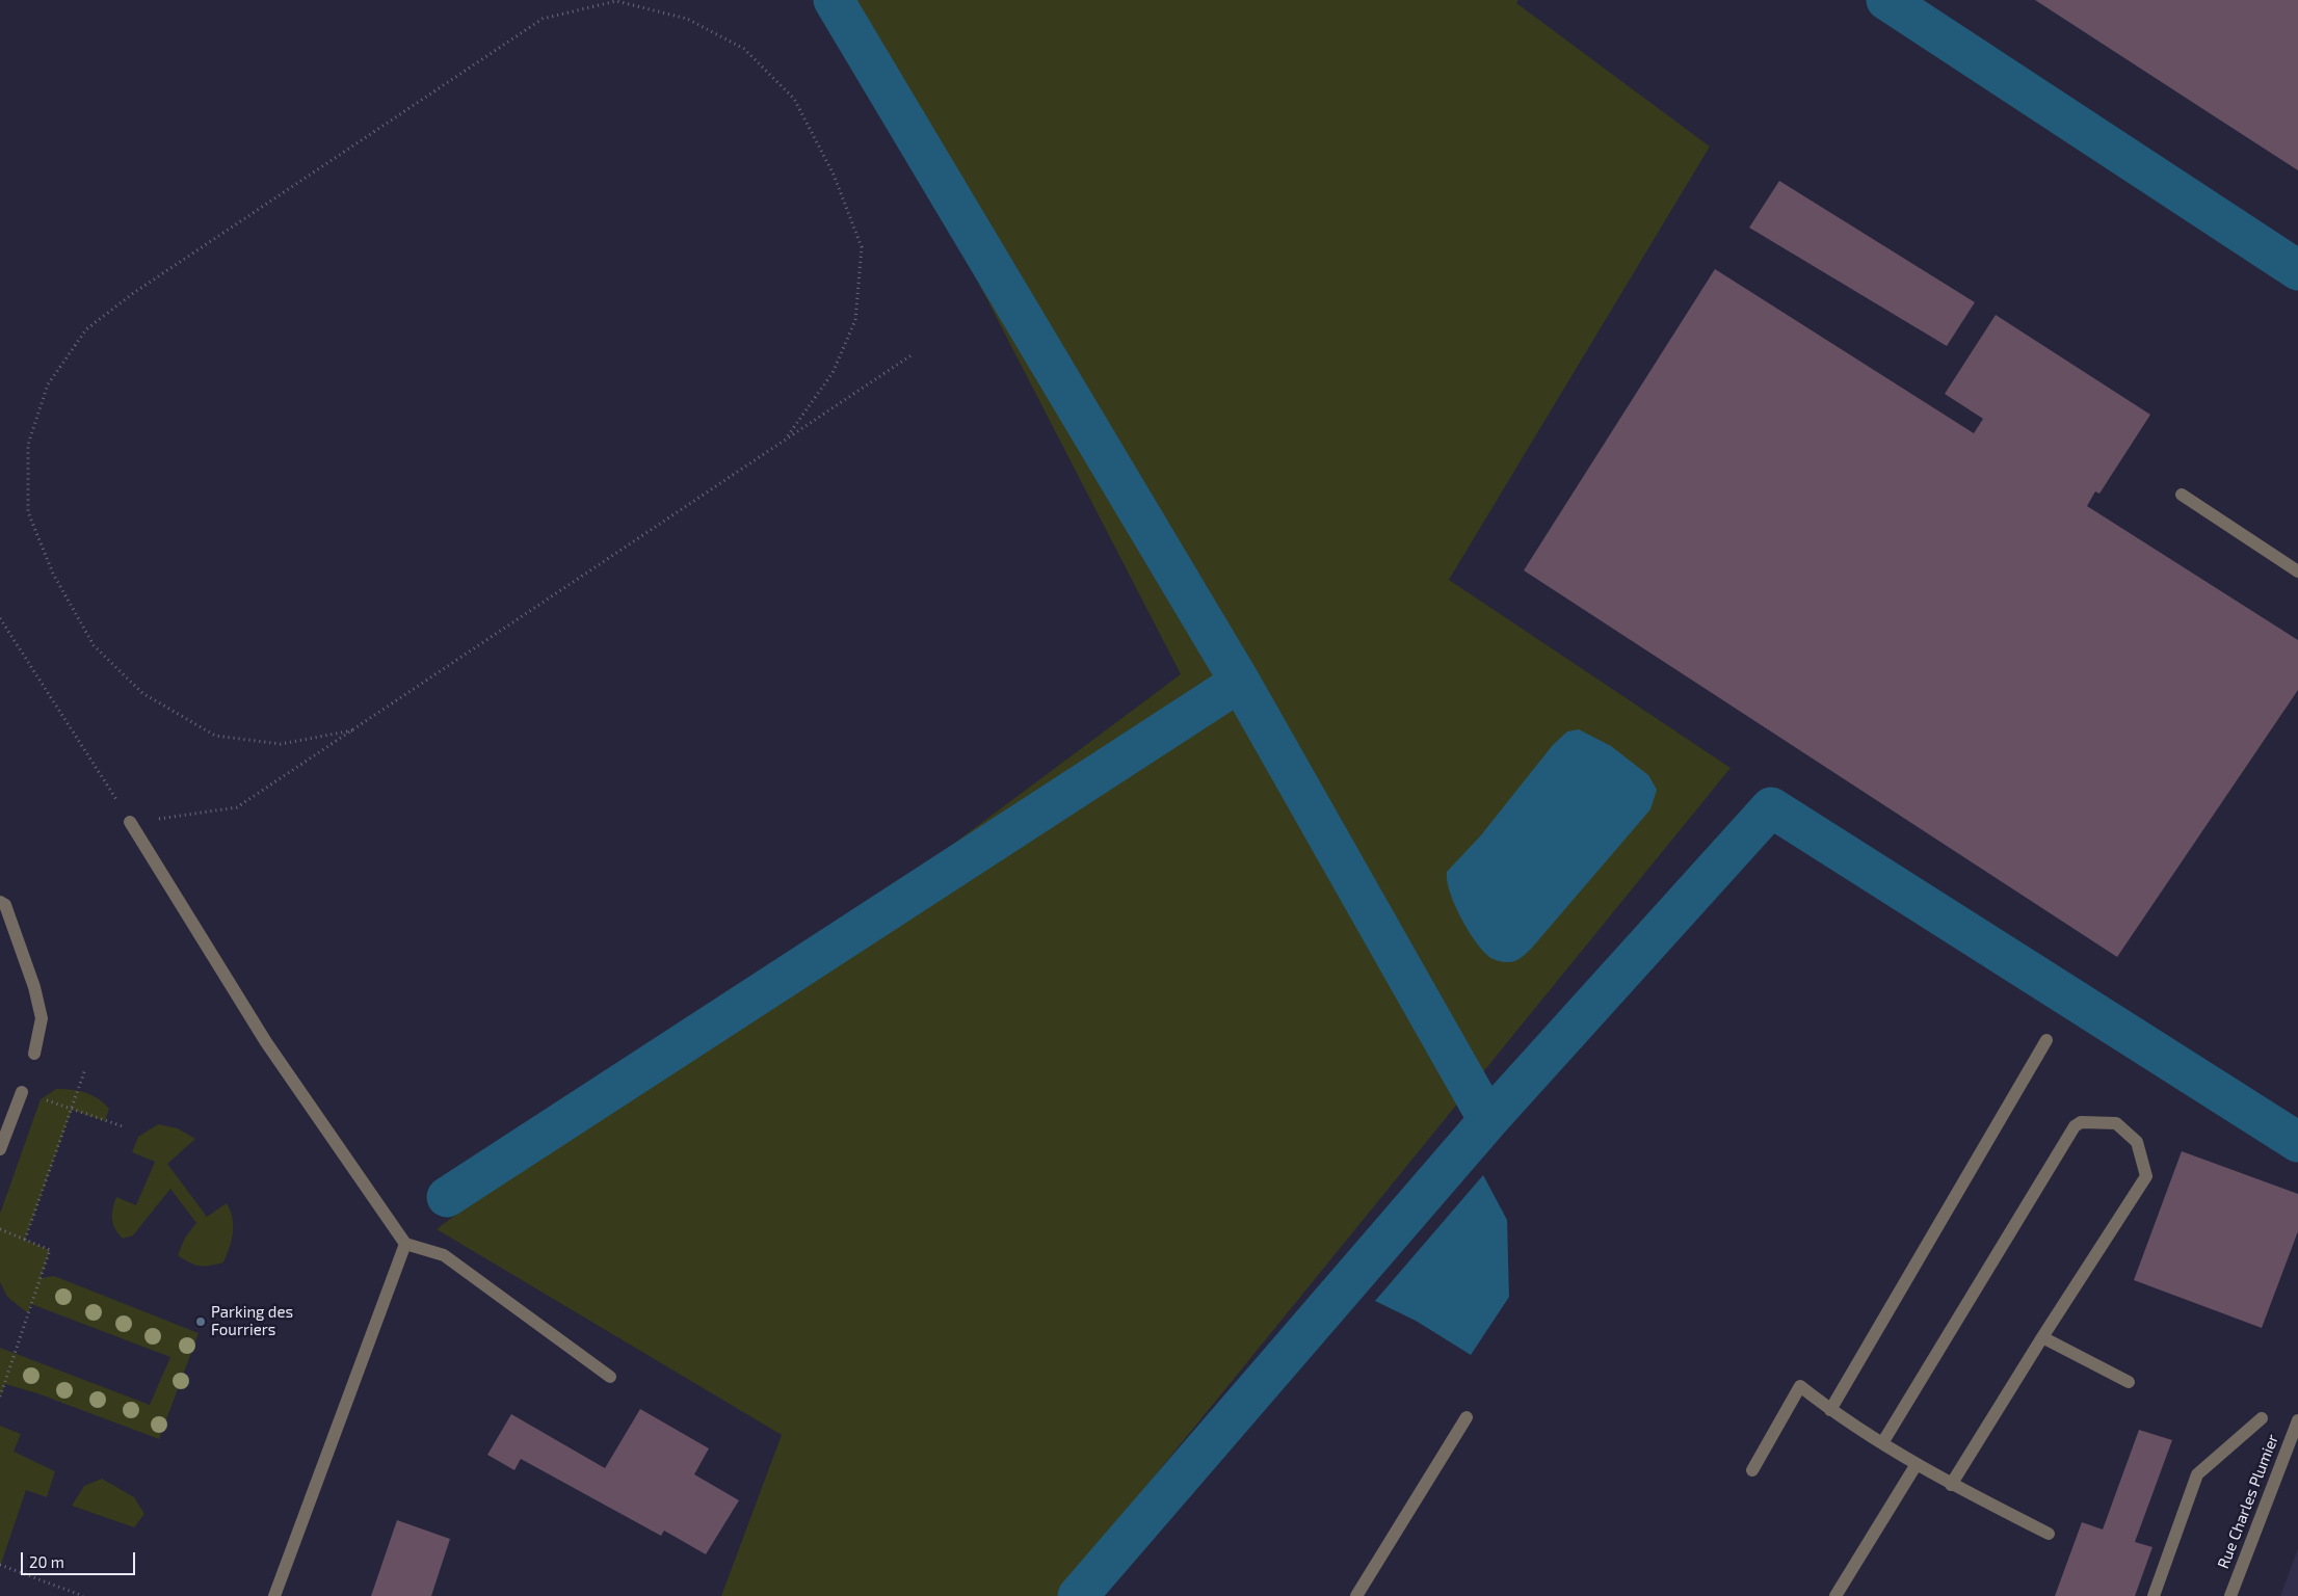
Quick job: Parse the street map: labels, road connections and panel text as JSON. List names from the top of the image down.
{
  "streets": {
    "street": ["Rue Charles Plumier"]
  },
  "places": ["Parking des Fourriers"],
  "scale_bar": "20 m"
}
